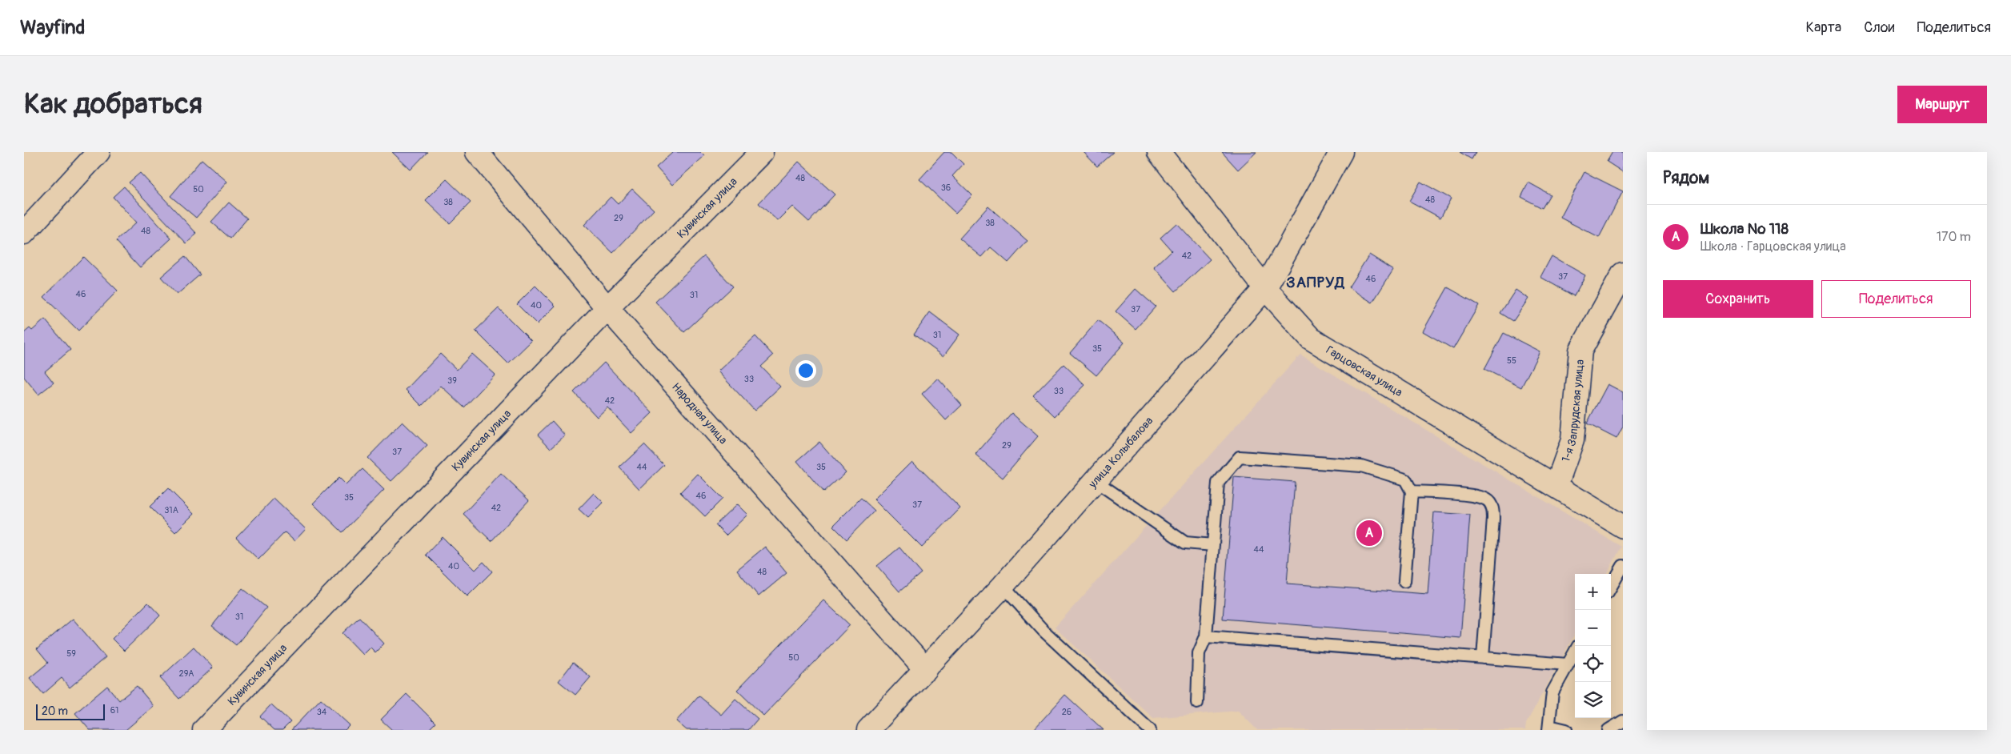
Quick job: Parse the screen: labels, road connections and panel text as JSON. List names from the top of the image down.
{
  "streets": {
    "street": [
      "Кувинская улица",
      "Гарцовская улица",
      "1-я Запрудская улица",
      "Народная улица",
      "улица Колыбалова"
    ]
  },
  "crossings": [
    ["Кувинская улица", "Народная улица"],
    ["Гарцовская улица", "1-я Запрудская улица"],
    ["Гарцовская улица", "улица Колыбалова"],
    ["Народная улица", "улица Колыбалова"]
  ],
  "districts": ["ЗАПРУД"],
  "house_numbers": [
    "48",
    "36",
    "50",
    "48",
    "38",
    "29",
    "38",
    "48",
    "42",
    "37",
    "46",
    "46",
    "31",
    "40",
    "37",
    "31",
    "35",
    "55",
    "33",
    "39",
    "33",
    "42",
    "29",
    "37",
    "44",
    "35",
    "46",
    "35",
    "37",
    "42",
    "31А",
    "44",
    "40",
    "48",
    "31",
    "59",
    "50",
    "29А",
    "61",
    "34",
    "26"
  ],
  "scale_bar": "20 m",
  "page": {
    "header": "Wayfind",
    "nav": ["Карта", "Слои", "Поделиться"],
    "buttons": [
      "Маршрут",
      ["Сохранить", "Поделиться"]
    ],
    "title": "Как добраться",
    "heading": "Рядом",
    "list": [
      {
        "mark": "A",
        "name": "Школа № 118",
        "note": "Школа · Гарцовская улица",
        "value": "170 m"
      }
    ],
    "pins": "A",
    "map_buttons": ["+", "−"],
    "scale": "20 m"
  }
}
